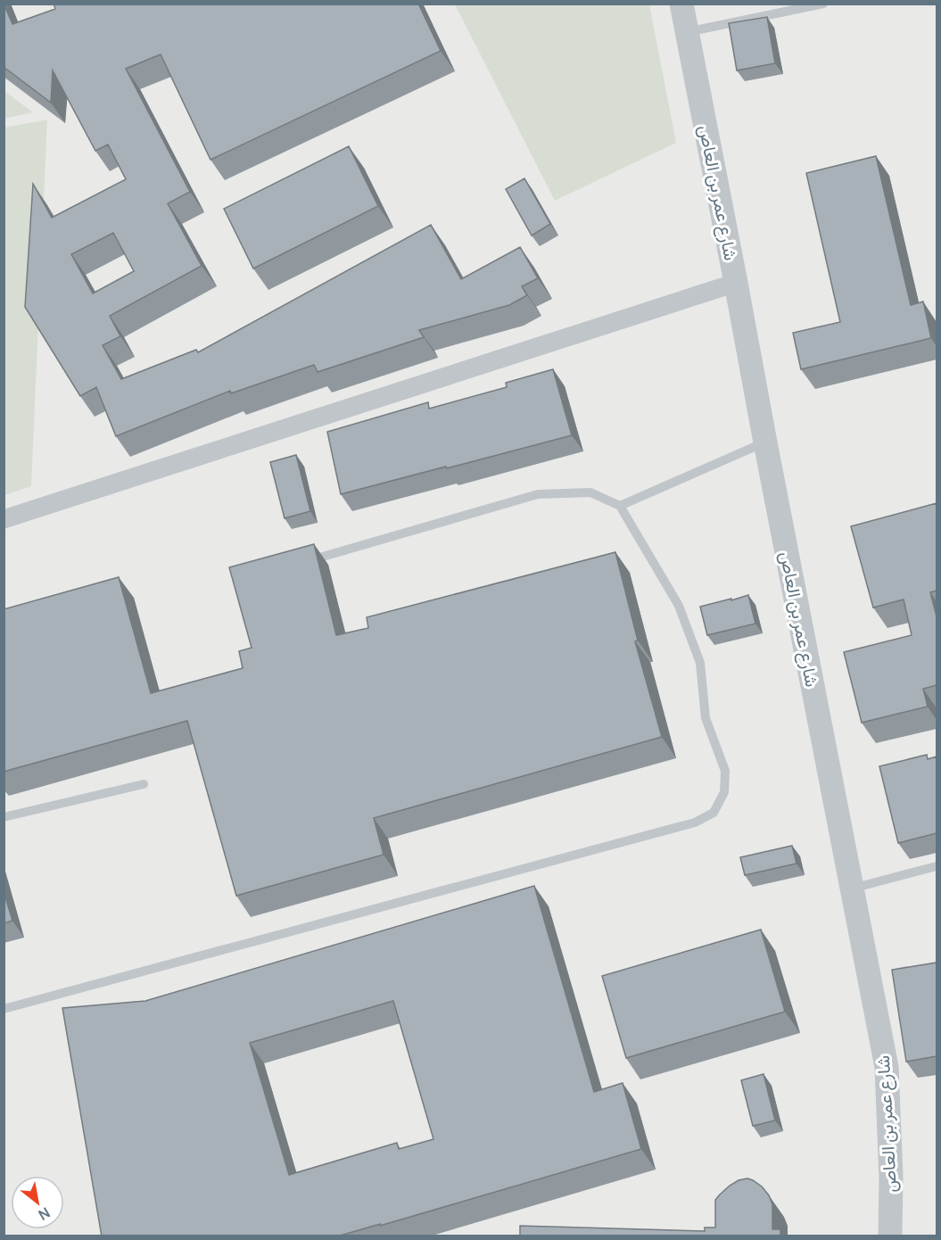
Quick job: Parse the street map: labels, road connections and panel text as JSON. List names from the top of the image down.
{
  "streets": {
    "street": ["شارع عمر بن العاص"]
  },
  "north": "bottom right"
}
